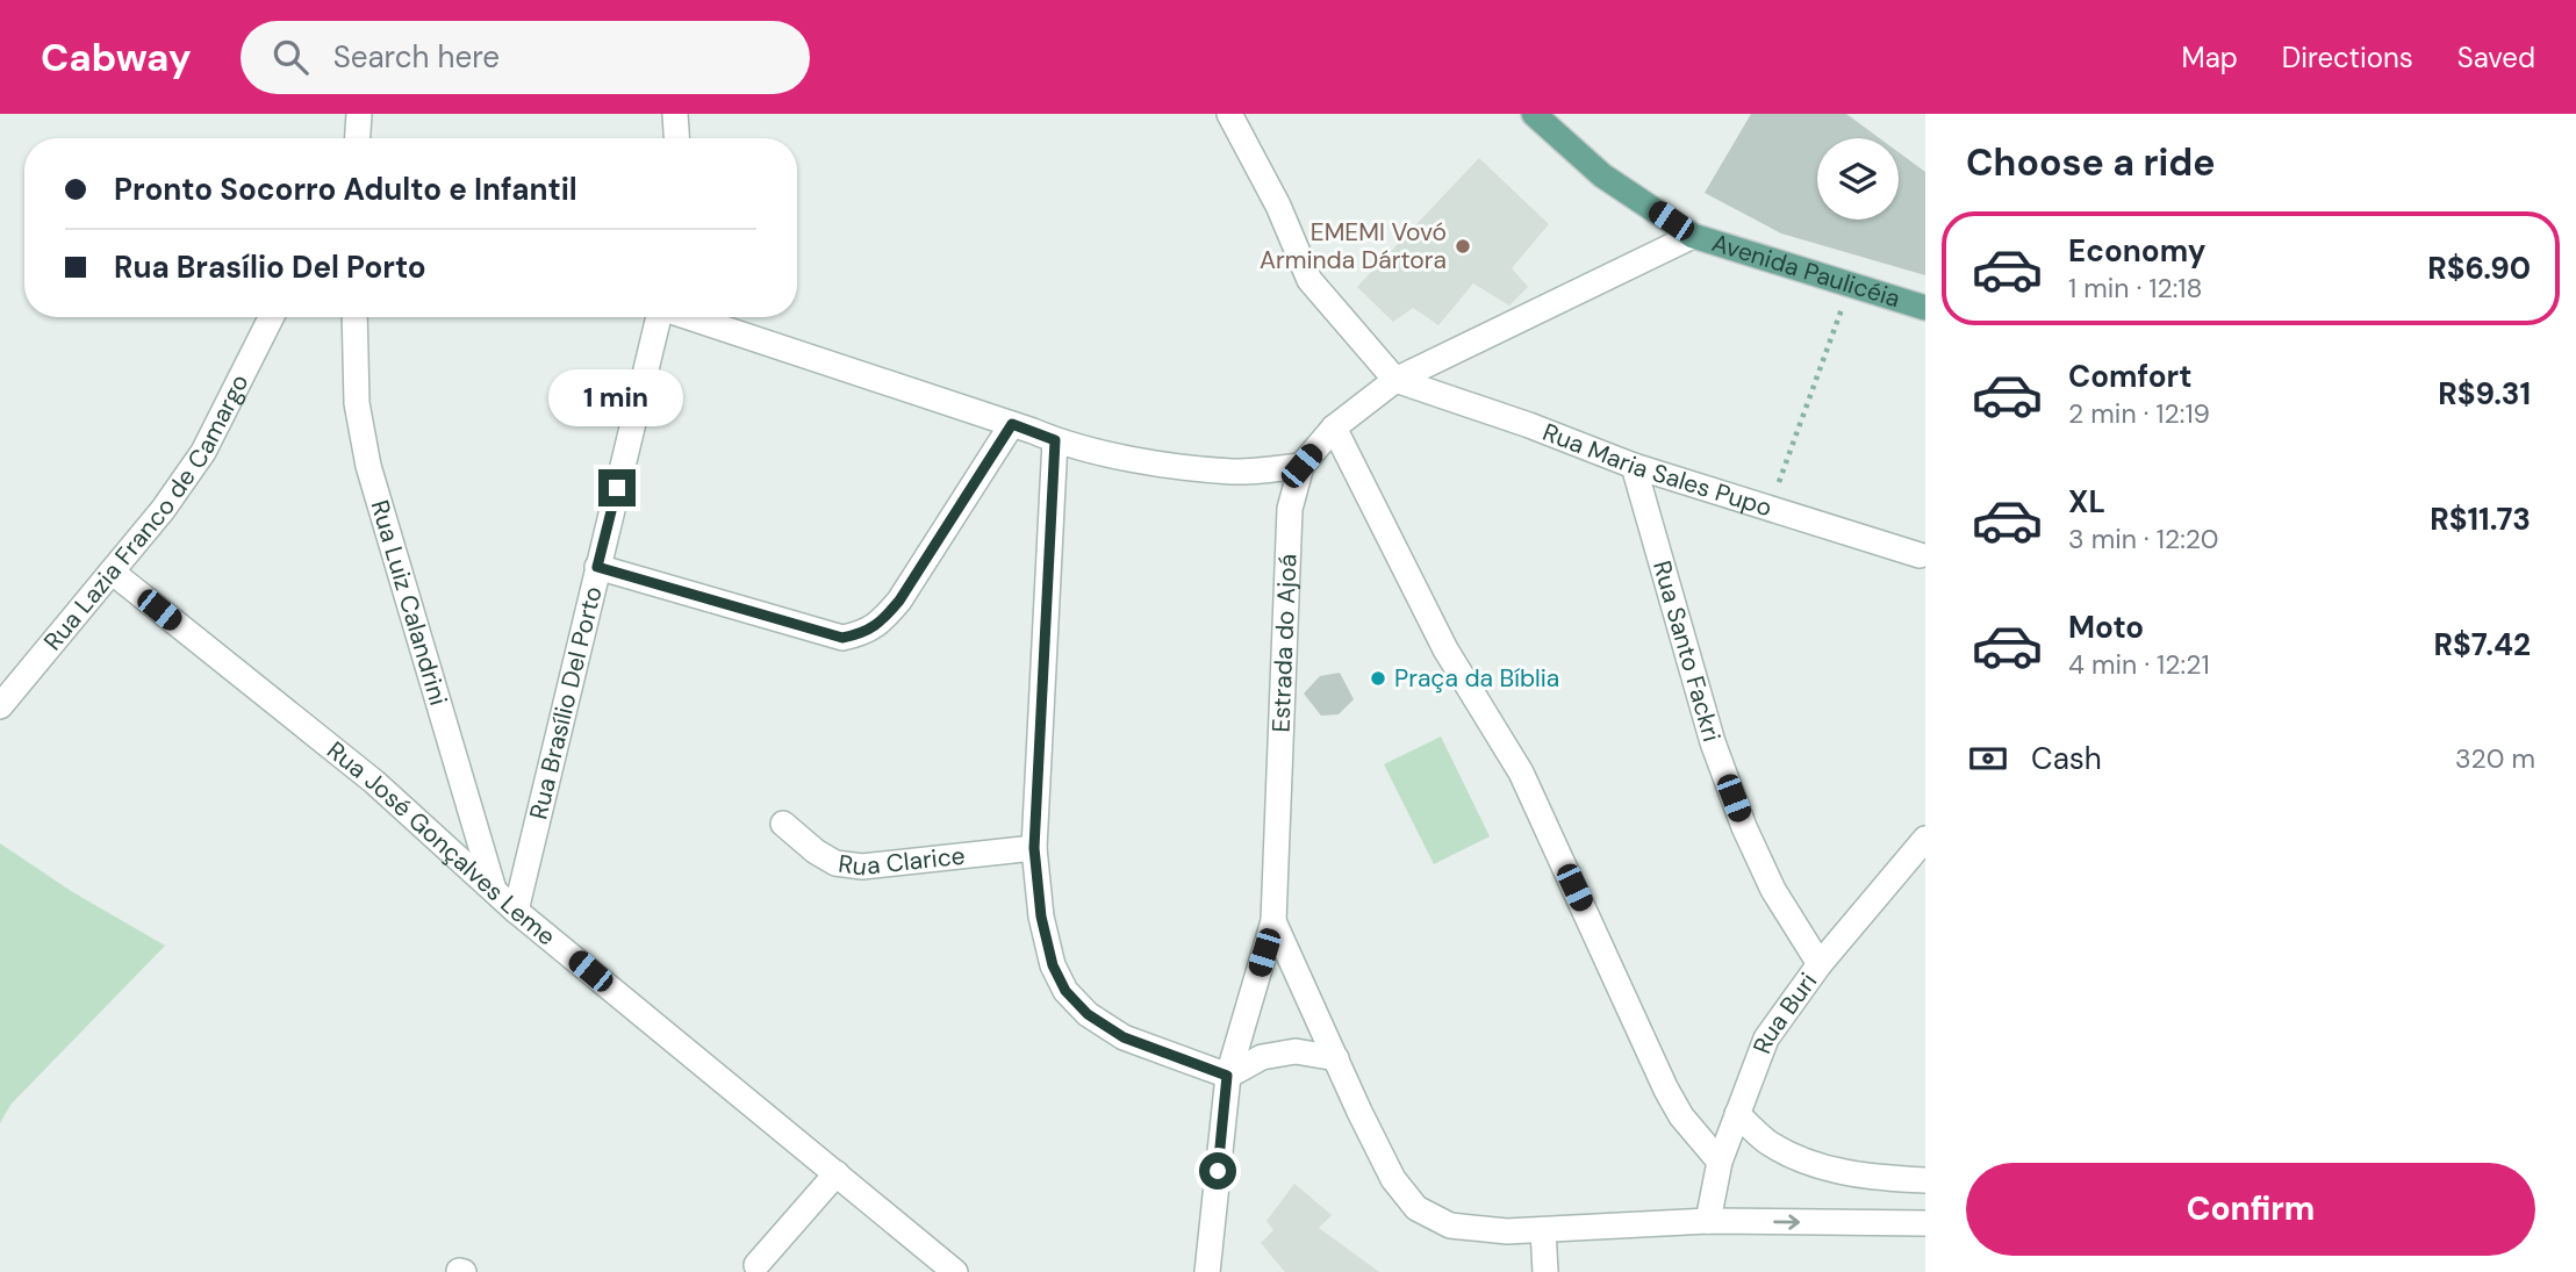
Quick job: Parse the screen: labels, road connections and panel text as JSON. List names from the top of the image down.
{
  "streets": {
    "main road": ["Avenida Paulicéia"],
    "street": [
      "Rua Maria Sales Pupo",
      "Rua Lazia Franco de Camargo",
      "Rua Luiz Calandrini",
      "Estrada do Ajoá",
      "Rua Santo Fackri",
      "Rua Brasílio Del Porto",
      "Rua José Gonçalves Leme",
      "Rua Clarice",
      "Rua Buri"
    ]
  },
  "crossings": [
    ["Avenida Paulicéia", "Estrada do Ajoá"],
    ["Rua Maria Sales Pupo", "Estrada do Ajoá"],
    ["Rua Maria Sales Pupo", "Rua Santo Fackri"],
    ["Rua Lazia Franco de Camargo", "Rua José Gonçalves Leme"],
    ["Rua Luiz Calandrini", "Rua José Gonçalves Leme"],
    ["Rua Santo Fackri", "Rua Buri"],
    ["Rua Brasílio Del Porto", "Rua José Gonçalves Leme"]
  ],
  "places": ["EMEMI Vovó Arminda Dártora", "Praça da Bíblia"],
  "page": {
    "header": "Cabway",
    "search": "Search here",
    "nav": ["Map", "Directions", "Saved"],
    "heading": "Choose a ride",
    "banner": ["Pronto Socorro Adulto e Infantil", "Rua Brasílio Del Porto"],
    "list": [
      {
        "name": "Economy",
        "note": "1 min · 12:18",
        "value": "R$6.90"
      },
      {
        "name": "Comfort",
        "note": "2 min · 12:19",
        "value": "R$9.31"
      },
      {
        "name": "XL",
        "note": "3 min · 12:20",
        "value": "R$11.73"
      },
      {
        "name": "Moto",
        "note": "4 min · 12:21",
        "value": "R$7.42"
      }
    ],
    "bubble": "1 min",
    "pay": ["Cash", "320 m"],
    "buttons": "Confirm"
  }
}
